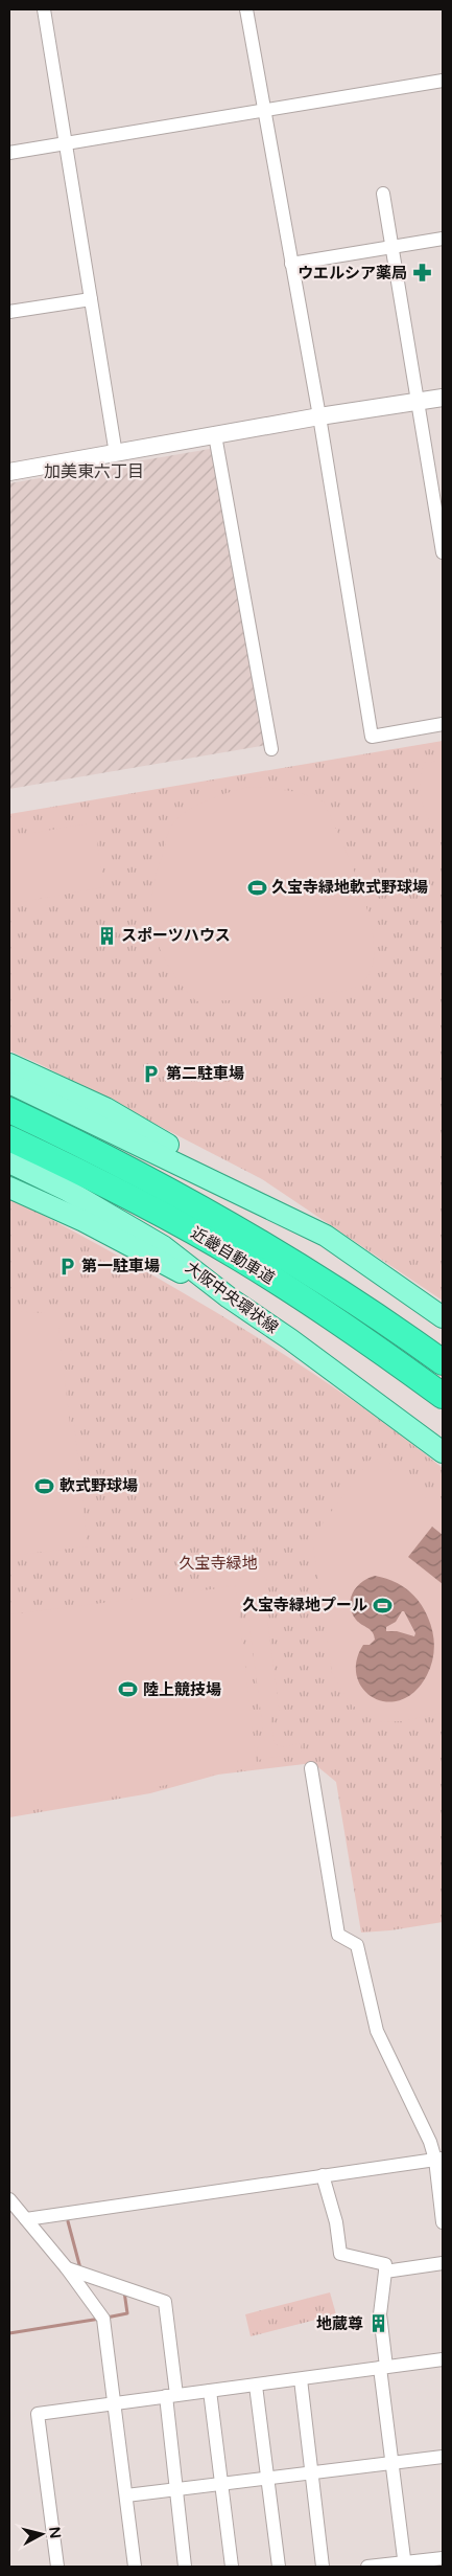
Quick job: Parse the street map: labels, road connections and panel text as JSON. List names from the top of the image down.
{
  "streets": {
    "highway": ["近畿自動車道"],
    "main road": ["大阪中央環状線"]
  },
  "districts": ["加美東六丁目"],
  "parks": ["久宝寺緑地"],
  "places": {
    "pharmacy": ["ウエルシア薬局"],
    "sports": [
      "久宝寺緑地軟式野球場",
      "軟式野球場",
      "久宝寺緑地プール",
      "陸上競技場"
    ],
    "building": ["スポーツハウス", "地蔵尊"],
    "parking": ["第二駐車場", "第一駐車場"]
  },
  "north": "right"
}
